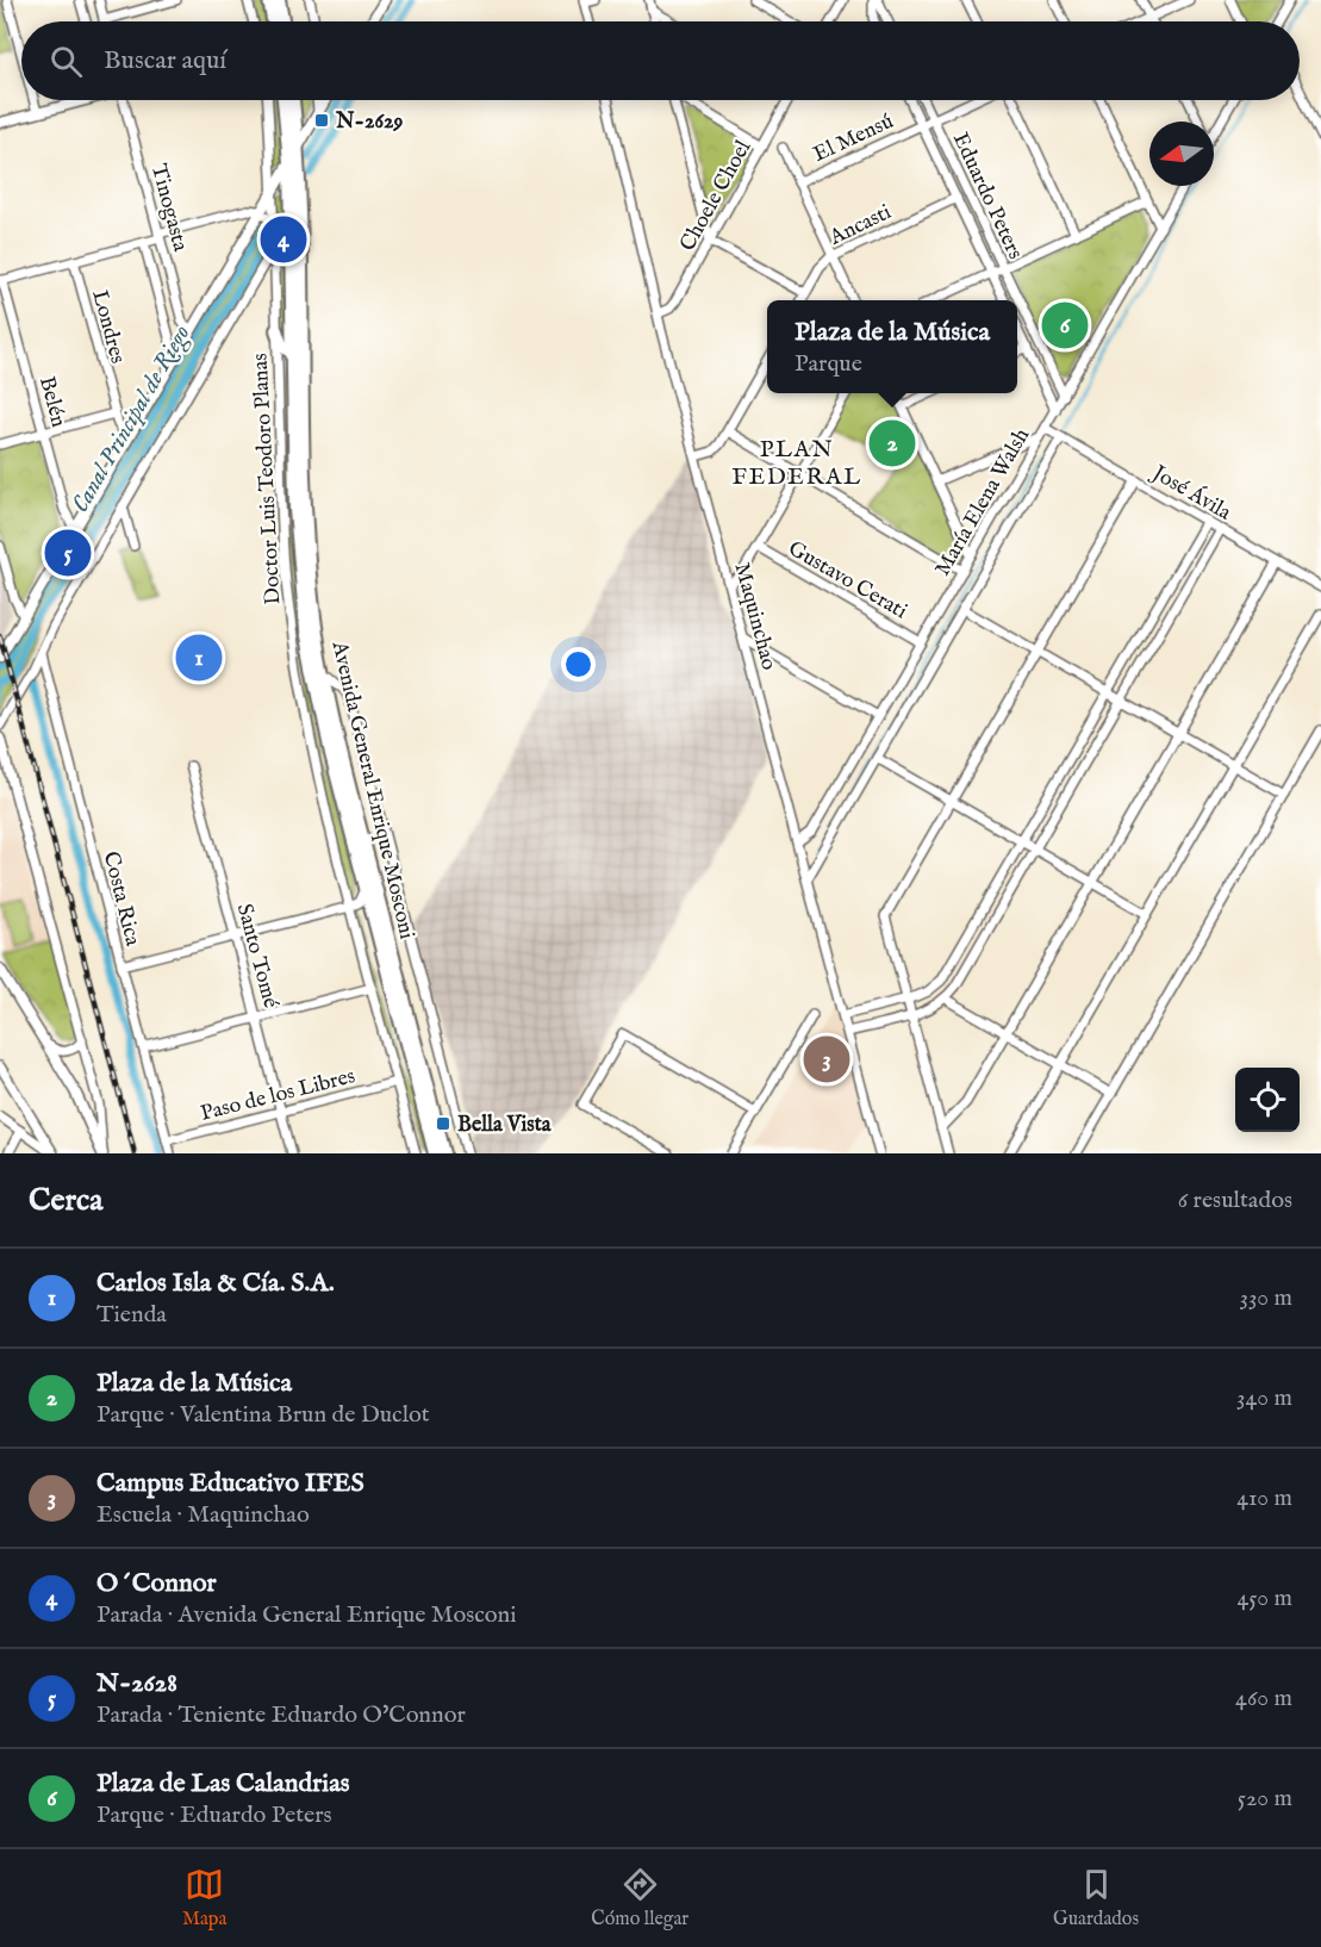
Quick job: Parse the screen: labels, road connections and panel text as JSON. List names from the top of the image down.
{
  "streets": {
    "highway": ["Avenida General Enrique Mosconi"],
    "street": [
      "El Mensú",
      "Choele Choel",
      "Eduardo Peters",
      "Tinogasta",
      "Ancasti",
      "Londres",
      "Belén",
      "Doctor Luis Teodoro Planas",
      "José Ávila",
      "María Elena Walsh",
      "Gustavo Cerati",
      "Maquinchao",
      "Costa Rica",
      "Santo Tomé",
      "Paso de los Libres"
    ]
  },
  "crossings": [
    ["El Mensú", "Eduardo Peters"],
    ["Choele Choel", "Maquinchao"],
    ["Eduardo Peters", "Ancasti"],
    ["Eduardo Peters", "María Elena Walsh"],
    ["Doctor Luis Teodoro Planas", "Paso de los Libres"],
    ["José Ávila", "María Elena Walsh"],
    ["María Elena Walsh", "Gustavo Cerati"],
    ["María Elena Walsh", "Maquinchao"],
    ["Costa Rica", "Paso de los Libres"],
    ["Santo Tomé", "Paso de los Libres"]
  ],
  "districts": ["PLAN FEDERAL"],
  "water": ["Canal Principal de Riego"],
  "places": {
    "transit": ["N-2629", "Bella Vista"]
  },
  "north": "left",
  "page": {
    "search": "Buscar aquí",
    "pins": [
      "4",
      "6",
      "2",
      "5",
      "1",
      "3"
    ],
    "popup": ["Plaza de la Música", "Parque"],
    "heading": ["Cerca", "6 resultados"],
    "list": [
      {
        "mark": "1",
        "name": "Carlos Isla & Cía. S.A.",
        "note": "Tienda",
        "value": "330 m"
      },
      {
        "mark": "2",
        "name": "Plaza de la Música",
        "note": "Parque · Valentina Brun de Duclot",
        "value": "340 m"
      },
      {
        "mark": "3",
        "name": "Campus Educativo IFES",
        "note": "Escuela · Maquinchao",
        "value": "410 m"
      },
      {
        "mark": "4",
        "name": "O´Connor",
        "note": "Parada · Avenida General Enrique Mosconi",
        "value": "450 m"
      },
      {
        "mark": "5",
        "name": "N-2628",
        "note": "Parada · Teniente Eduardo O'Connor",
        "value": "460 m"
      },
      {
        "mark": "6",
        "name": "Plaza de Las Calandrias",
        "note": "Parque · Eduardo Peters",
        "value": "520 m"
      }
    ],
    "nav": ["Mapa", "Cómo llegar", "Guardados"]
  }
}
